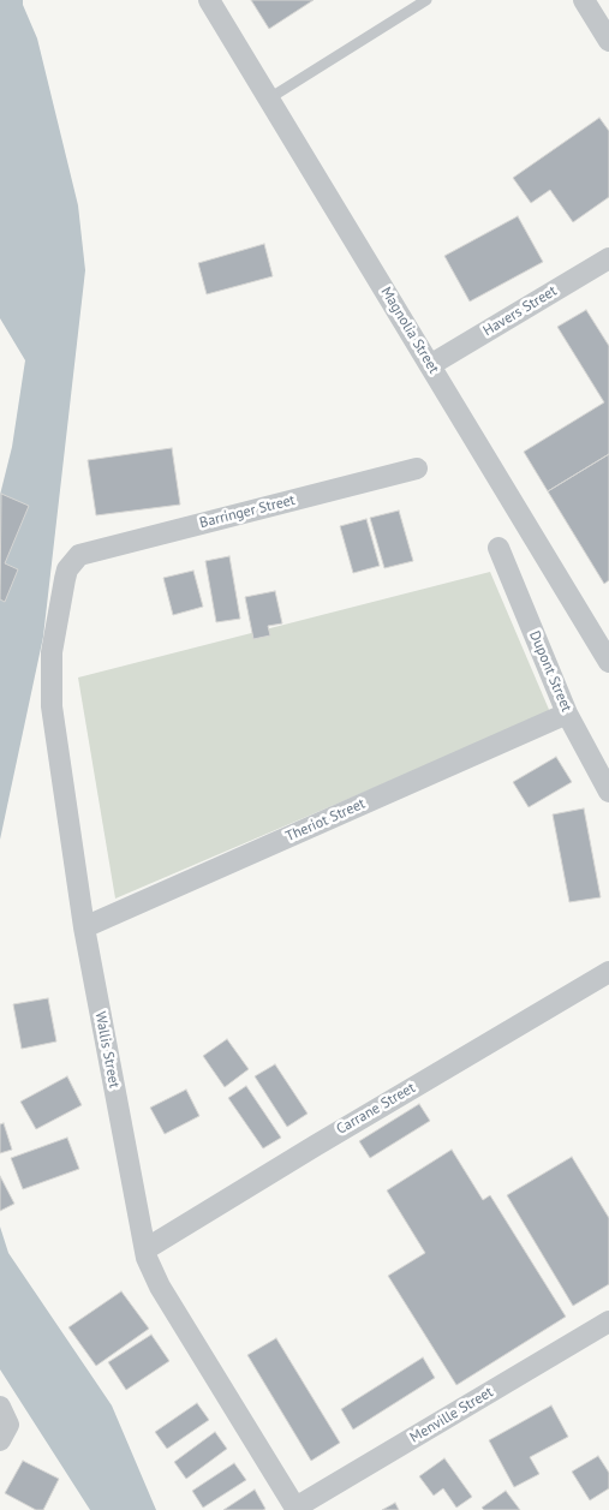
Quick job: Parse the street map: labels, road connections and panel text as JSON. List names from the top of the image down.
{
  "streets": {
    "street": [
      "Havers Street",
      "Magnolia Street",
      "Barringer Street",
      "Dupont Street",
      "Theriot Street",
      "Wallis Street",
      "Carrane Street",
      "Menville Street"
    ]
  },
  "crossings": [
    ["Havers Street", "Magnolia Street"],
    ["Barringer Street", "Wallis Street"],
    ["Dupont Street", "Theriot Street"],
    ["Theriot Street", "Wallis Street"],
    ["Wallis Street", "Carrane Street"],
    ["Wallis Street", "Menville Street"]
  ]
}
